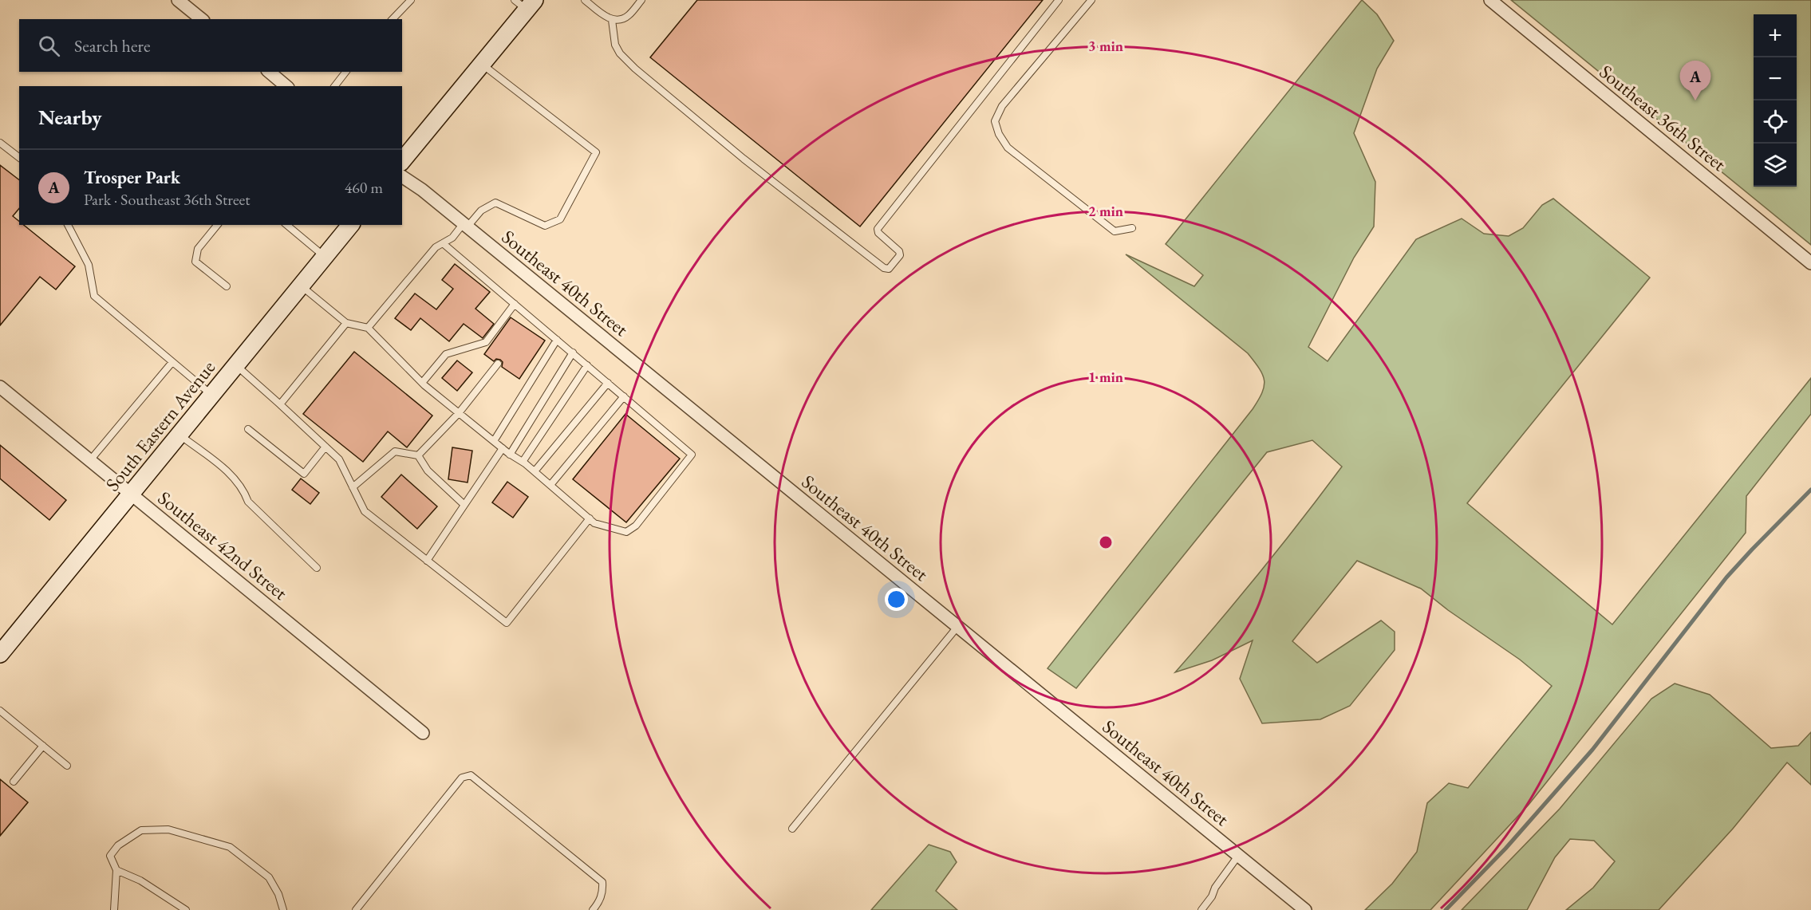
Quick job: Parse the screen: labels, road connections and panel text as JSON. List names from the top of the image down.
{
  "streets": {
    "main road": ["South Eastern Avenue"],
    "street": ["Southeast 36th Street", "Southeast 40th Street", "Southeast 42nd Street"]
  },
  "crossings": [
    ["South Eastern Avenue", "Southeast 42nd Street"]
  ],
  "page": {
    "map_buttons": ["+", "−"],
    "search": "Search here",
    "pins": "A",
    "heading": "Nearby",
    "list": [
      {
        "mark": "A",
        "name": "Trosper Park",
        "note": "Park · Southeast 36th Street",
        "value": "460 m"
      }
    ]
  },
  "rings": ["3 min", "2 min", "1 min"]
}
